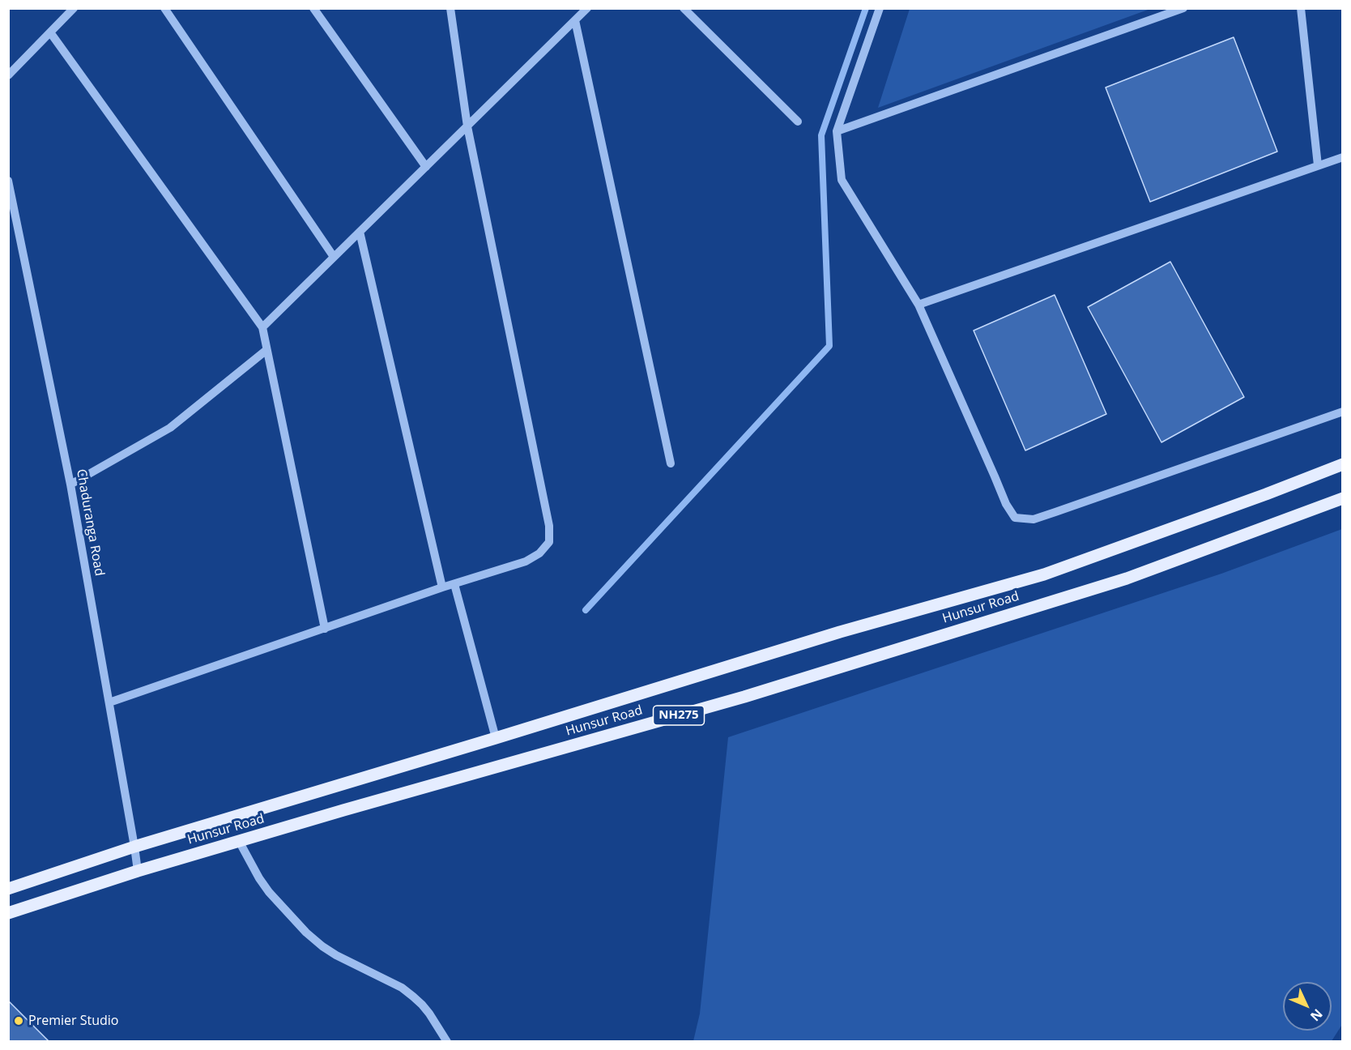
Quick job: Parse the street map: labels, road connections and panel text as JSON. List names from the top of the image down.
{
  "streets": {
    "main road": ["Hunsur Road", "NH275"],
    "street": ["Chaduranga Road"]
  },
  "crossings": [
    ["Chaduranga Road", "Hunsur Road"]
  ],
  "places": ["Premier Studio"],
  "north": "bottom right"
}
